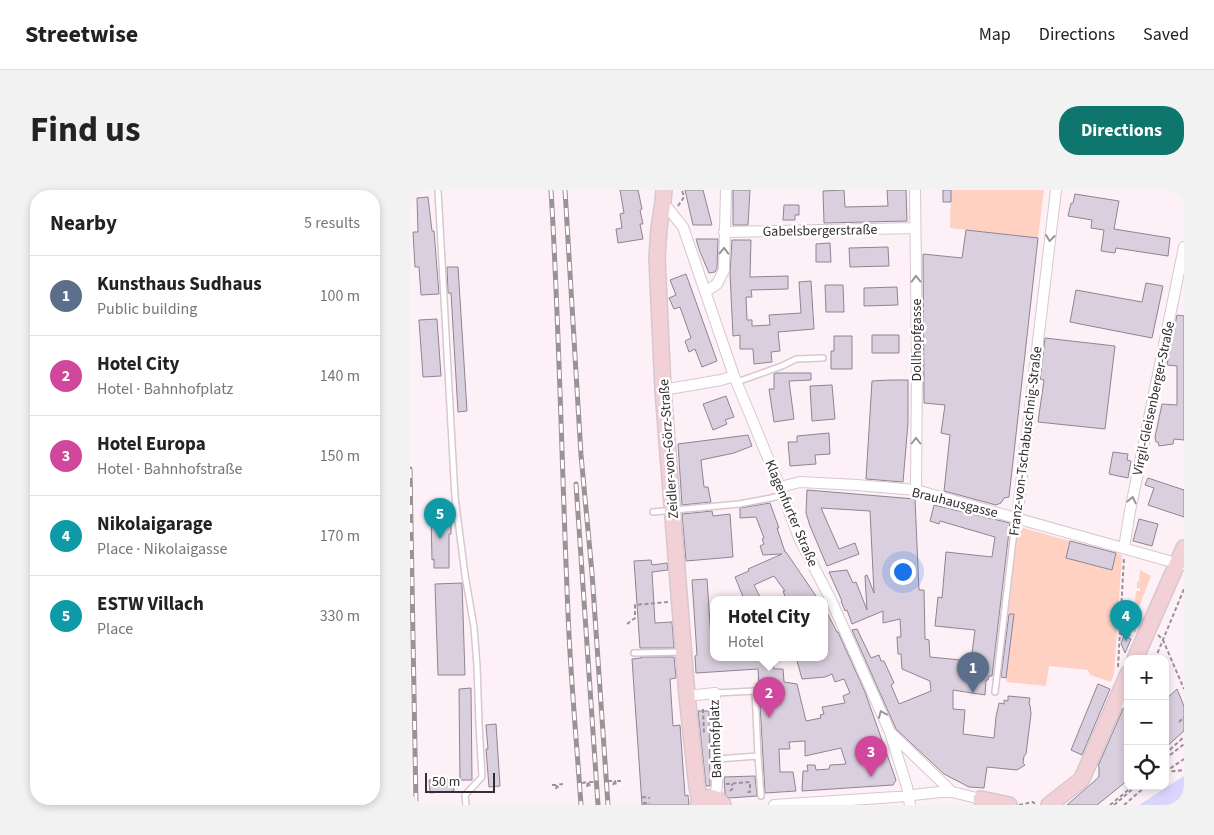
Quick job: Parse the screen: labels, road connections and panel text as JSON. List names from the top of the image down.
{
  "streets": {
    "street": [
      "Gabelsbergerstraße",
      "Dollhopfgasse",
      "Virgil-Gleisenberger-Straße",
      "Franz-von-Tschabuschnig-Straße",
      "Zeidler-von-Görz-Straße",
      "Brauhausgasse",
      "Klagenfurter Straße",
      "Bahnhofplatz"
    ]
  },
  "crossings": [
    ["Gabelsbergerstraße", "Dollhopfgasse"],
    ["Dollhopfgasse", "Brauhausgasse"],
    ["Virgil-Gleisenberger-Straße", "Brauhausgasse"],
    ["Franz-von-Tschabuschnig-Straße", "Brauhausgasse"],
    ["Zeidler-von-Görz-Straße", "Klagenfurter Straße"],
    ["Zeidler-von-Görz-Straße", "Bahnhofplatz"],
    ["Brauhausgasse", "Klagenfurter Straße"]
  ],
  "one_way": [
    "Dollhopfgasse",
    "Virgil-Gleisenberger-Straße",
    "Franz-von-Tschabuschnig-Straße",
    "Klagenfurter Straße"
  ],
  "scale_bar": "50 m",
  "page": {
    "header": "Streetwise",
    "nav": ["Map", "Directions", "Saved"],
    "title": "Find us",
    "buttons": "Directions",
    "heading": ["Nearby", "5 results"],
    "list": [
      {
        "mark": "1",
        "name": "Kunsthaus Sudhaus",
        "note": "Public building",
        "value": "100 m"
      },
      {
        "mark": "2",
        "name": "Hotel City",
        "note": "Hotel · Bahnhofplatz",
        "value": "140 m"
      },
      {
        "mark": "3",
        "name": "Hotel Europa",
        "note": "Hotel · Bahnhofstraße",
        "value": "150 m"
      },
      {
        "mark": "4",
        "name": "Nikolaigarage",
        "note": "Place · Nikolaigasse",
        "value": "170 m"
      },
      {
        "mark": "5",
        "name": "ESTW Villach",
        "note": "Place",
        "value": "330 m"
      }
    ],
    "pins": [
      "5",
      "4",
      "1",
      "2",
      "3"
    ],
    "popup": ["Hotel City", "Hotel"],
    "map_buttons": ["+", "−"],
    "scale": "50 m"
  }
}
